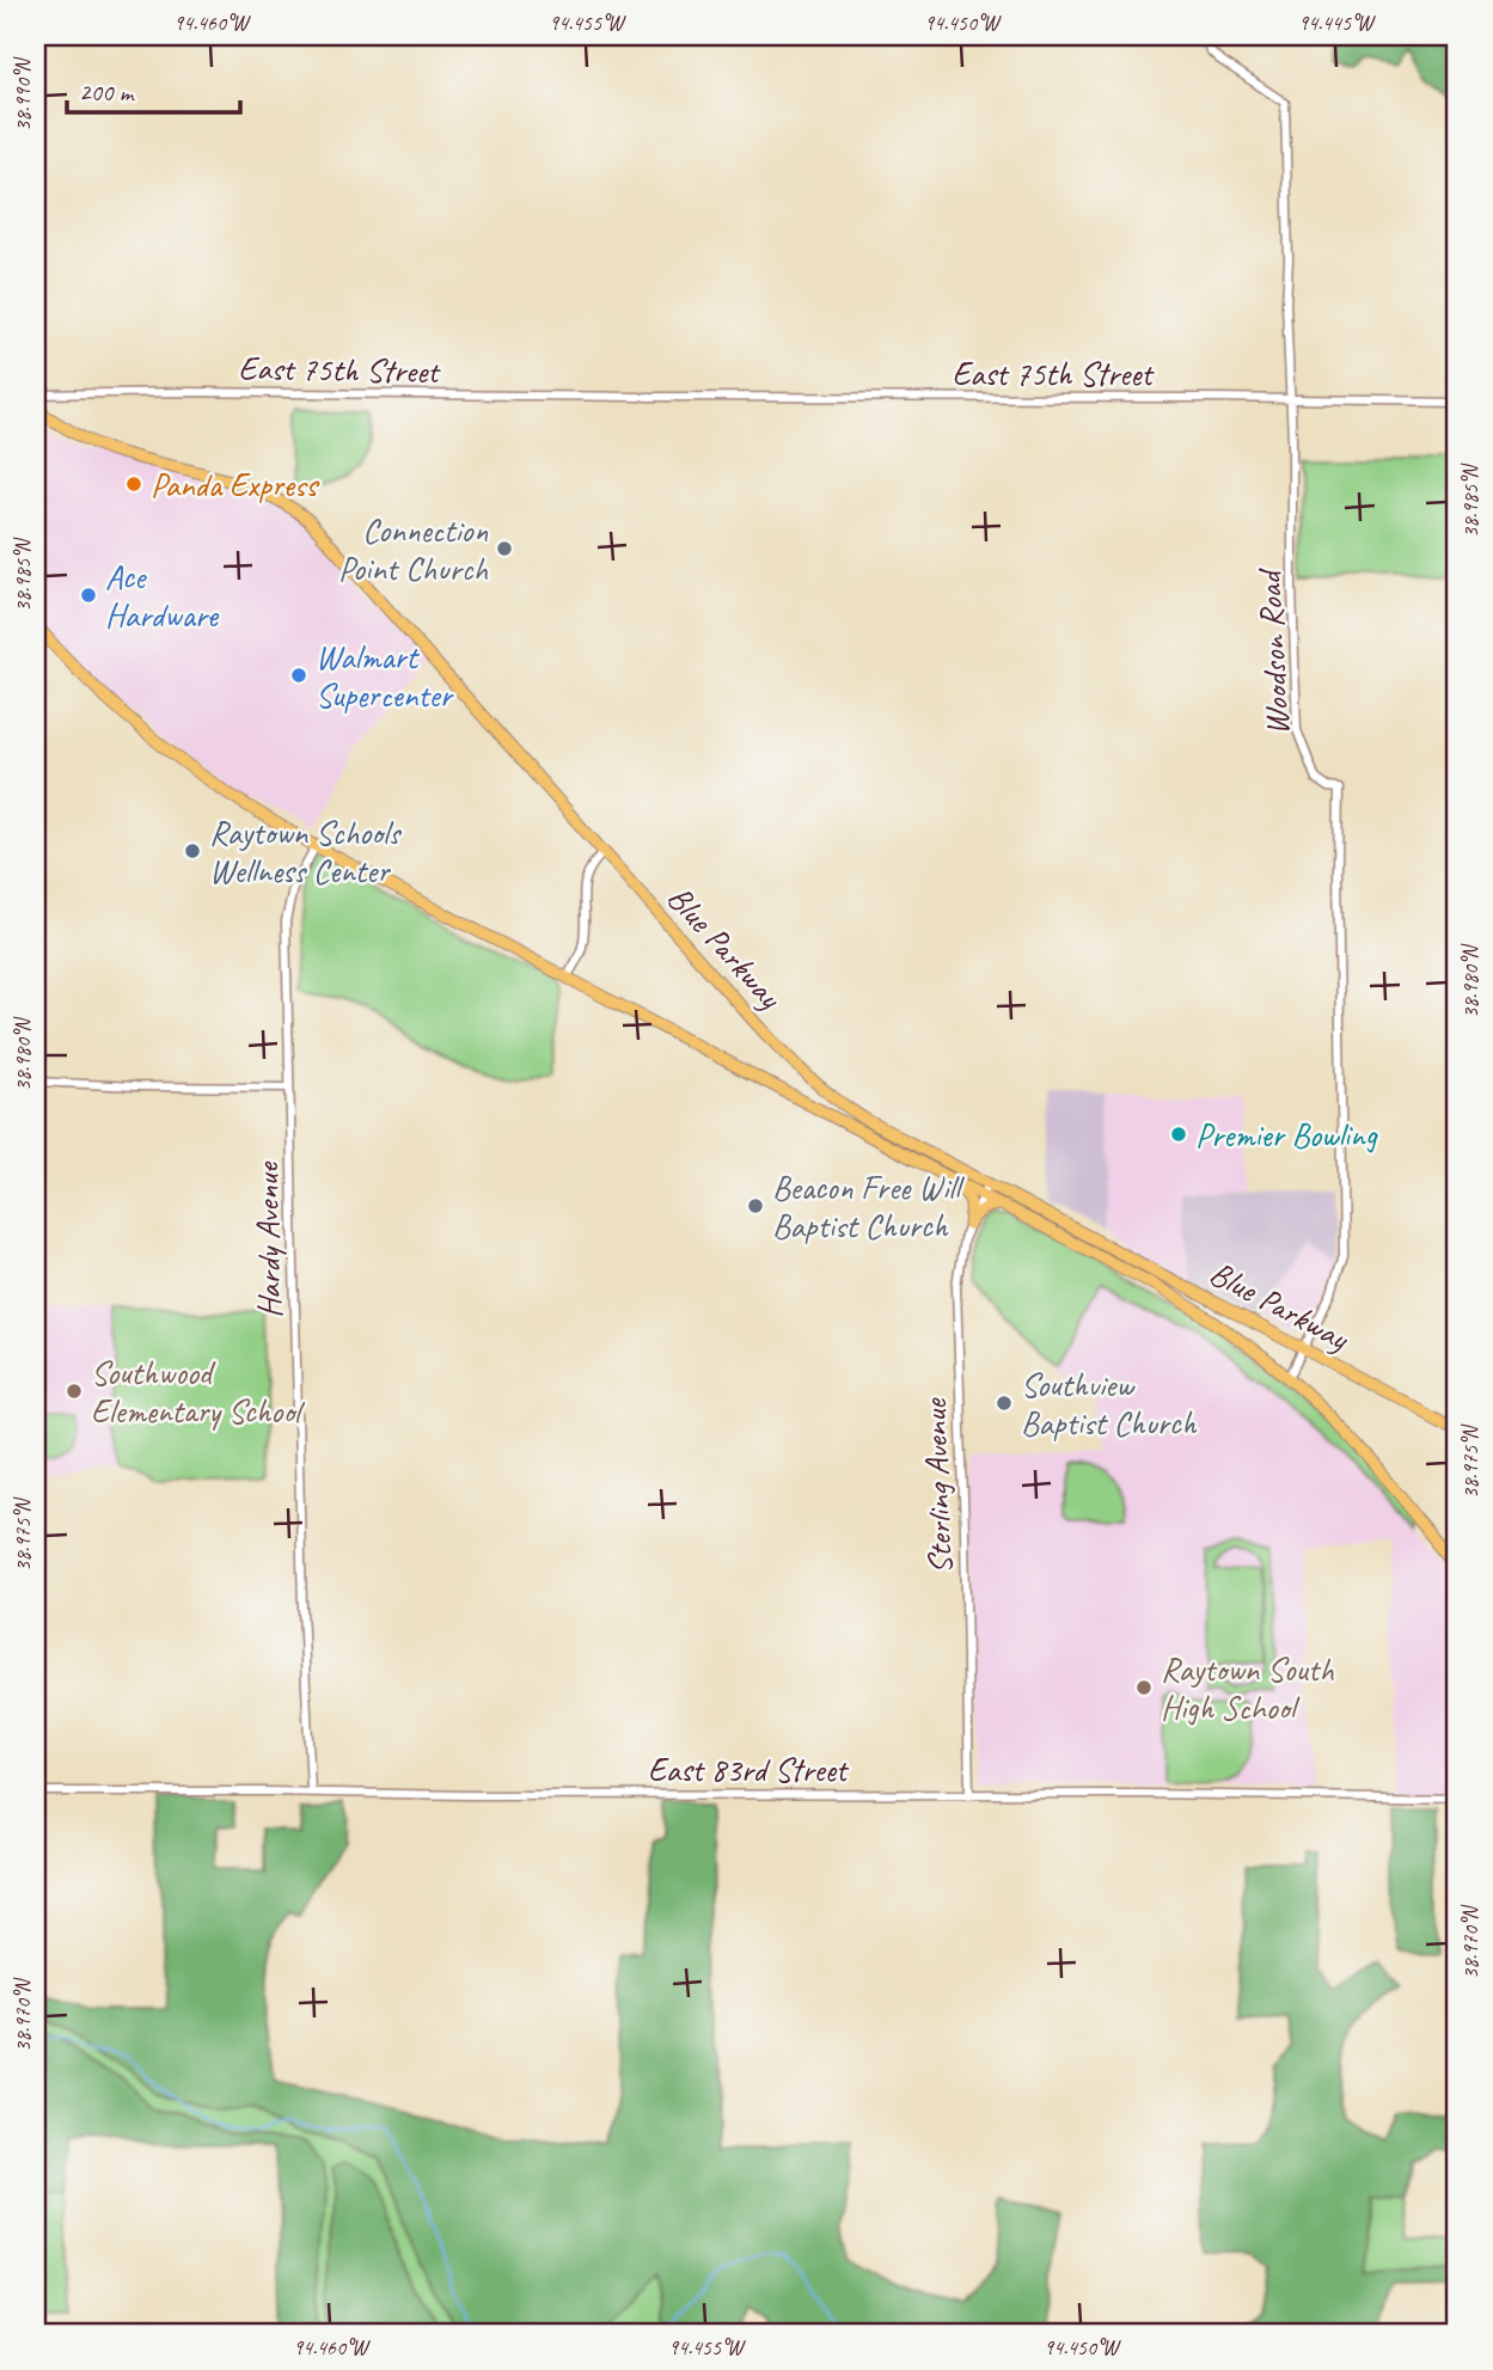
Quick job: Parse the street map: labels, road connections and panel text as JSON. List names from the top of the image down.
{
  "streets": {
    "highway": ["Blue Parkway"],
    "street": [
      "East 75th Street",
      "Woodson Road",
      "Hardy Avenue",
      "Sterling Avenue",
      "East 83rd Street"
    ]
  },
  "crossings": [
    ["East 75th Street", "Woodson Road"],
    ["Woodson Road", "Blue Parkway"],
    ["Blue Parkway", "Hardy Avenue"],
    ["Blue Parkway", "Sterling Avenue"],
    ["Hardy Avenue", "East 83rd Street"],
    ["Sterling Avenue", "East 83rd Street"]
  ],
  "places": [
    "Panda Express",
    "Connection Point Church",
    "Ace Hardware",
    "Walmart Supercenter",
    "Raytown Schools Wellness Center",
    "Premier Bowling",
    "Beacon Free Will Baptist Church",
    "Southwood Elementary School",
    "Southview Baptist Church",
    "Raytown South High School"
  ],
  "scale_bar": "200 m",
  "coordinates": [
    "94.460°W",
    "94.455°W",
    "94.450°W",
    "94.445°W",
    "38.990°N",
    "38.985°N",
    "38.980°N",
    "38.975°N",
    "38.970°N"
  ]
}
